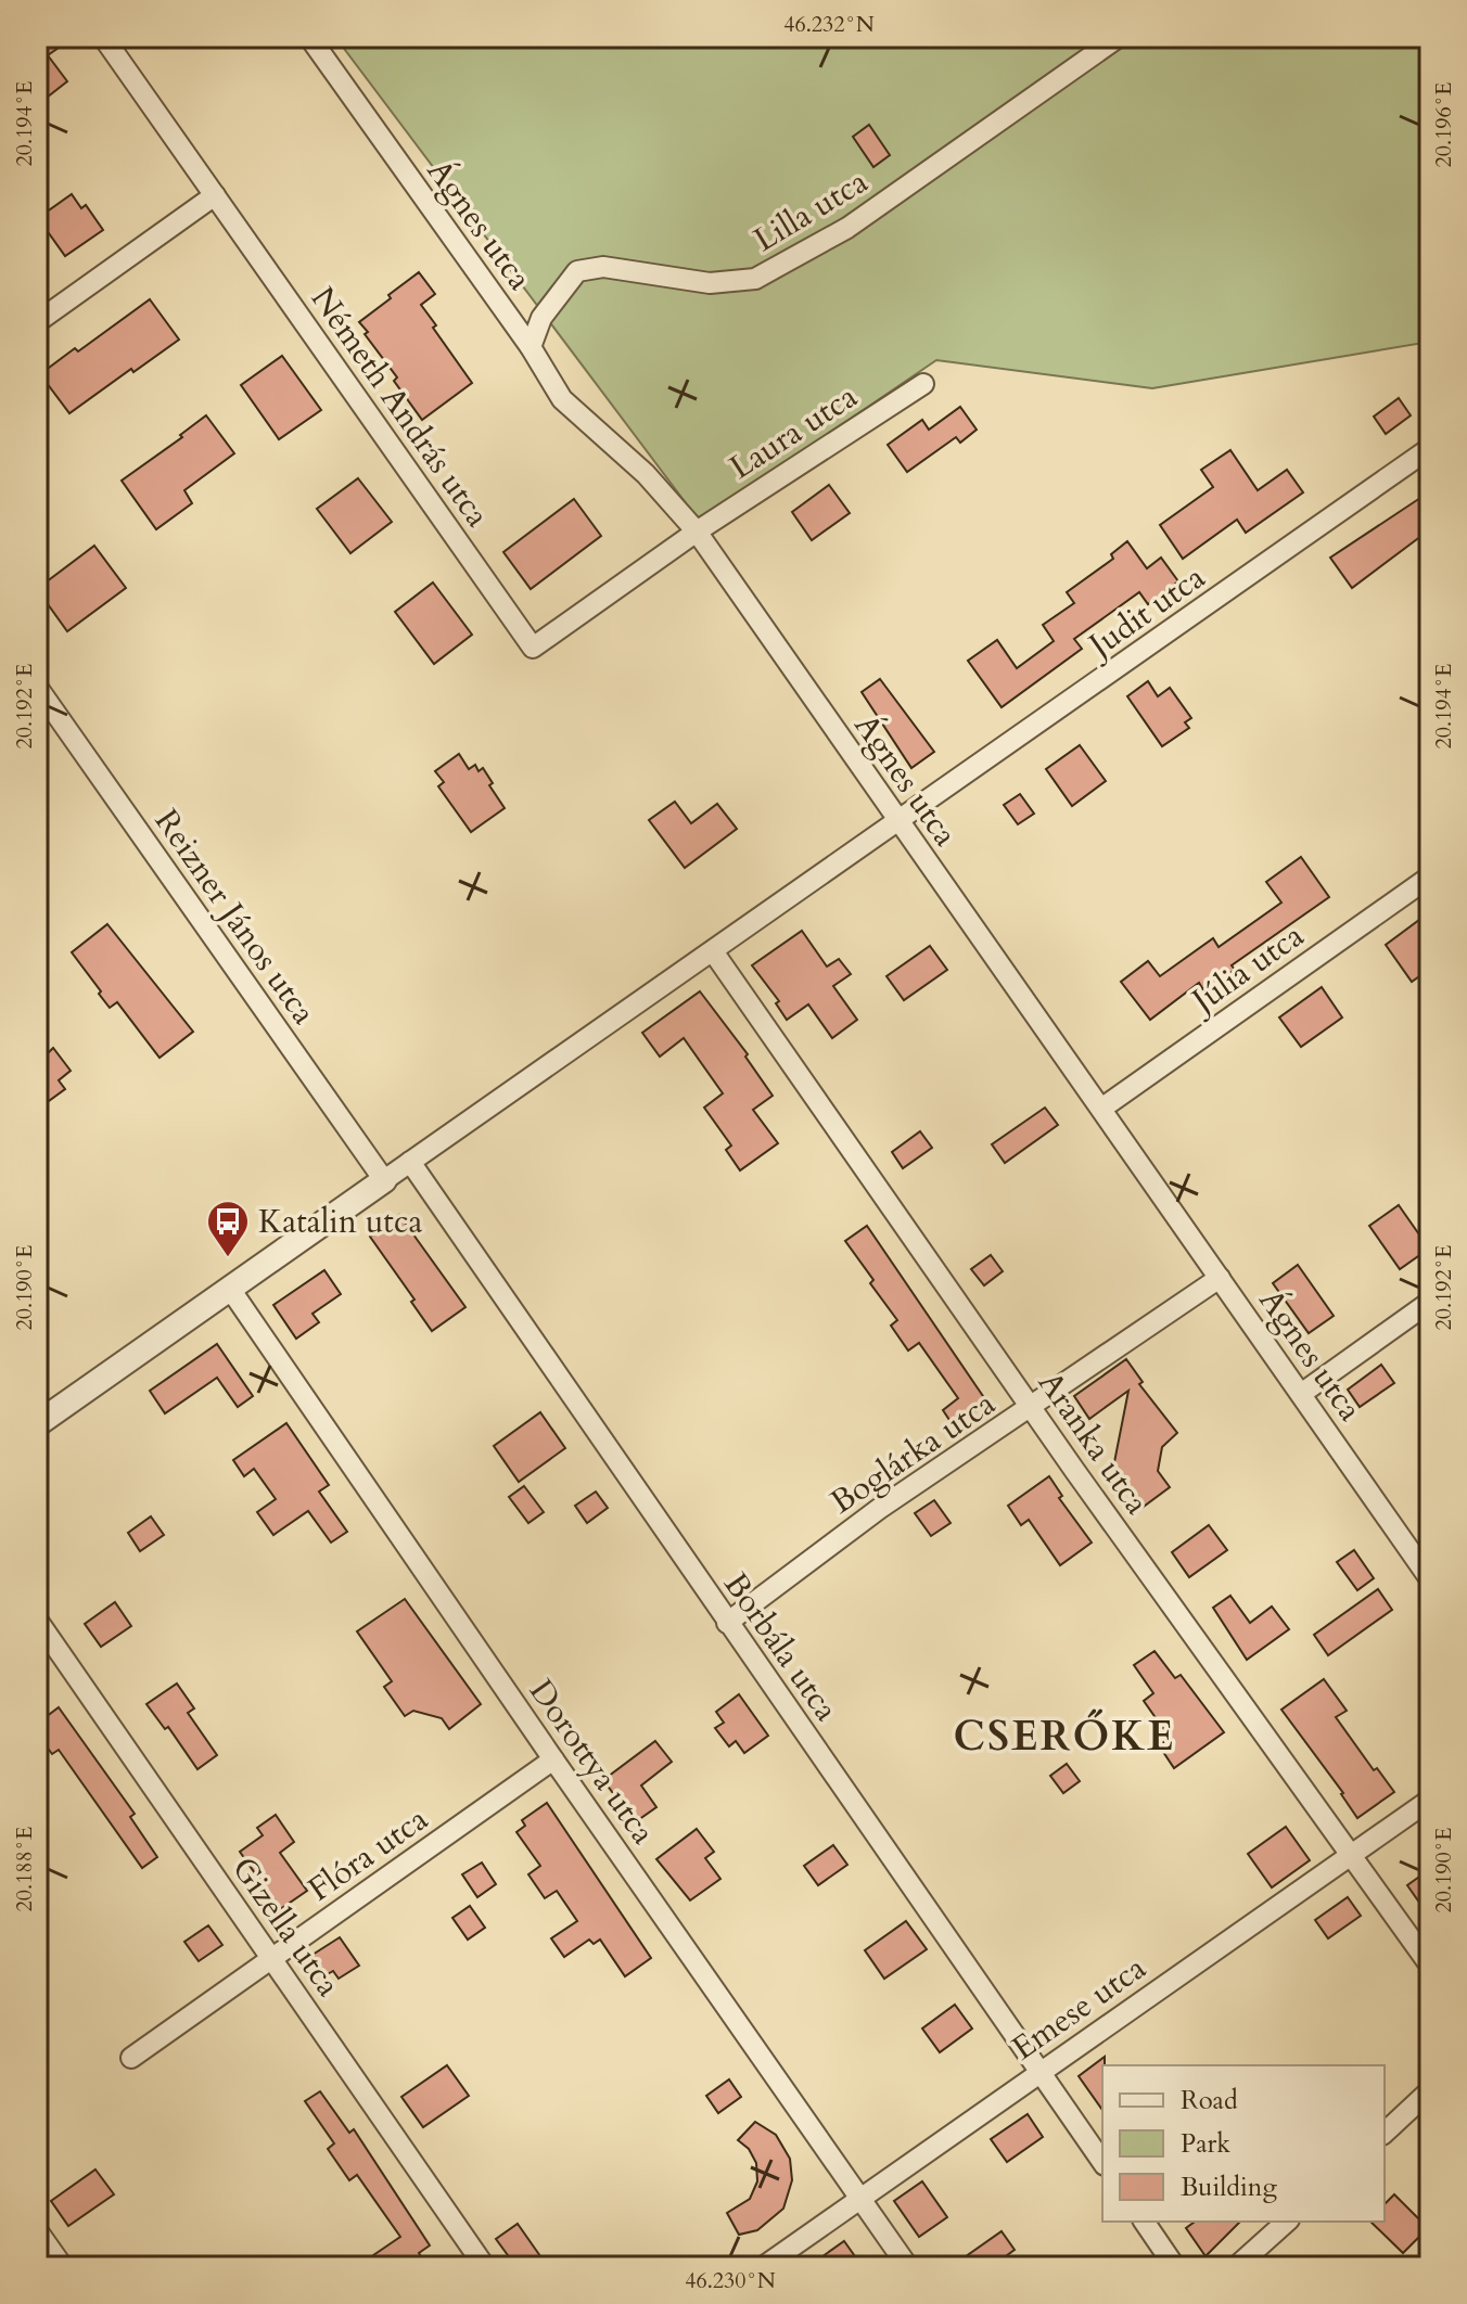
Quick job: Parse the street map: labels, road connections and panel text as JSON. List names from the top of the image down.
{
  "streets": {
    "street": [
      "Lilla utca",
      "Ágnes utca",
      "Németh András utca",
      "Laura utca",
      "Judit utca",
      "Reizner János utca",
      "Júlia utca",
      "Aranka utca",
      "Boglárka utca",
      "Borbála utca",
      "Dorottya utca",
      "Flóra utca",
      "Gizella utca",
      "Emese utca"
    ]
  },
  "crossings": [
    ["Lilla utca", "Ágnes utca"],
    ["Ágnes utca", "Németh András utca"],
    ["Ágnes utca", "Laura utca"],
    ["Ágnes utca", "Judit utca"],
    ["Ágnes utca", "Júlia utca"],
    ["Ágnes utca", "Boglárka utca"],
    ["Németh András utca", "Laura utca"],
    ["Aranka utca", "Boglárka utca"],
    ["Aranka utca", "Emese utca"],
    ["Boglárka utca", "Borbála utca"],
    ["Borbála utca", "Emese utca"],
    ["Dorottya utca", "Flóra utca"],
    ["Dorottya utca", "Emese utca"],
    ["Flóra utca", "Gizella utca"]
  ],
  "districts": ["CSERŐKE"],
  "places": {
    "bus stop": ["Katalin utca"]
  },
  "legend": ["Road", "Park", "Building"],
  "coordinates": [
    "46.232°N",
    "20.194°E",
    "20.196°E",
    "20.192°E",
    "20.190°E",
    "20.188°E",
    "46.230°N"
  ]
}
